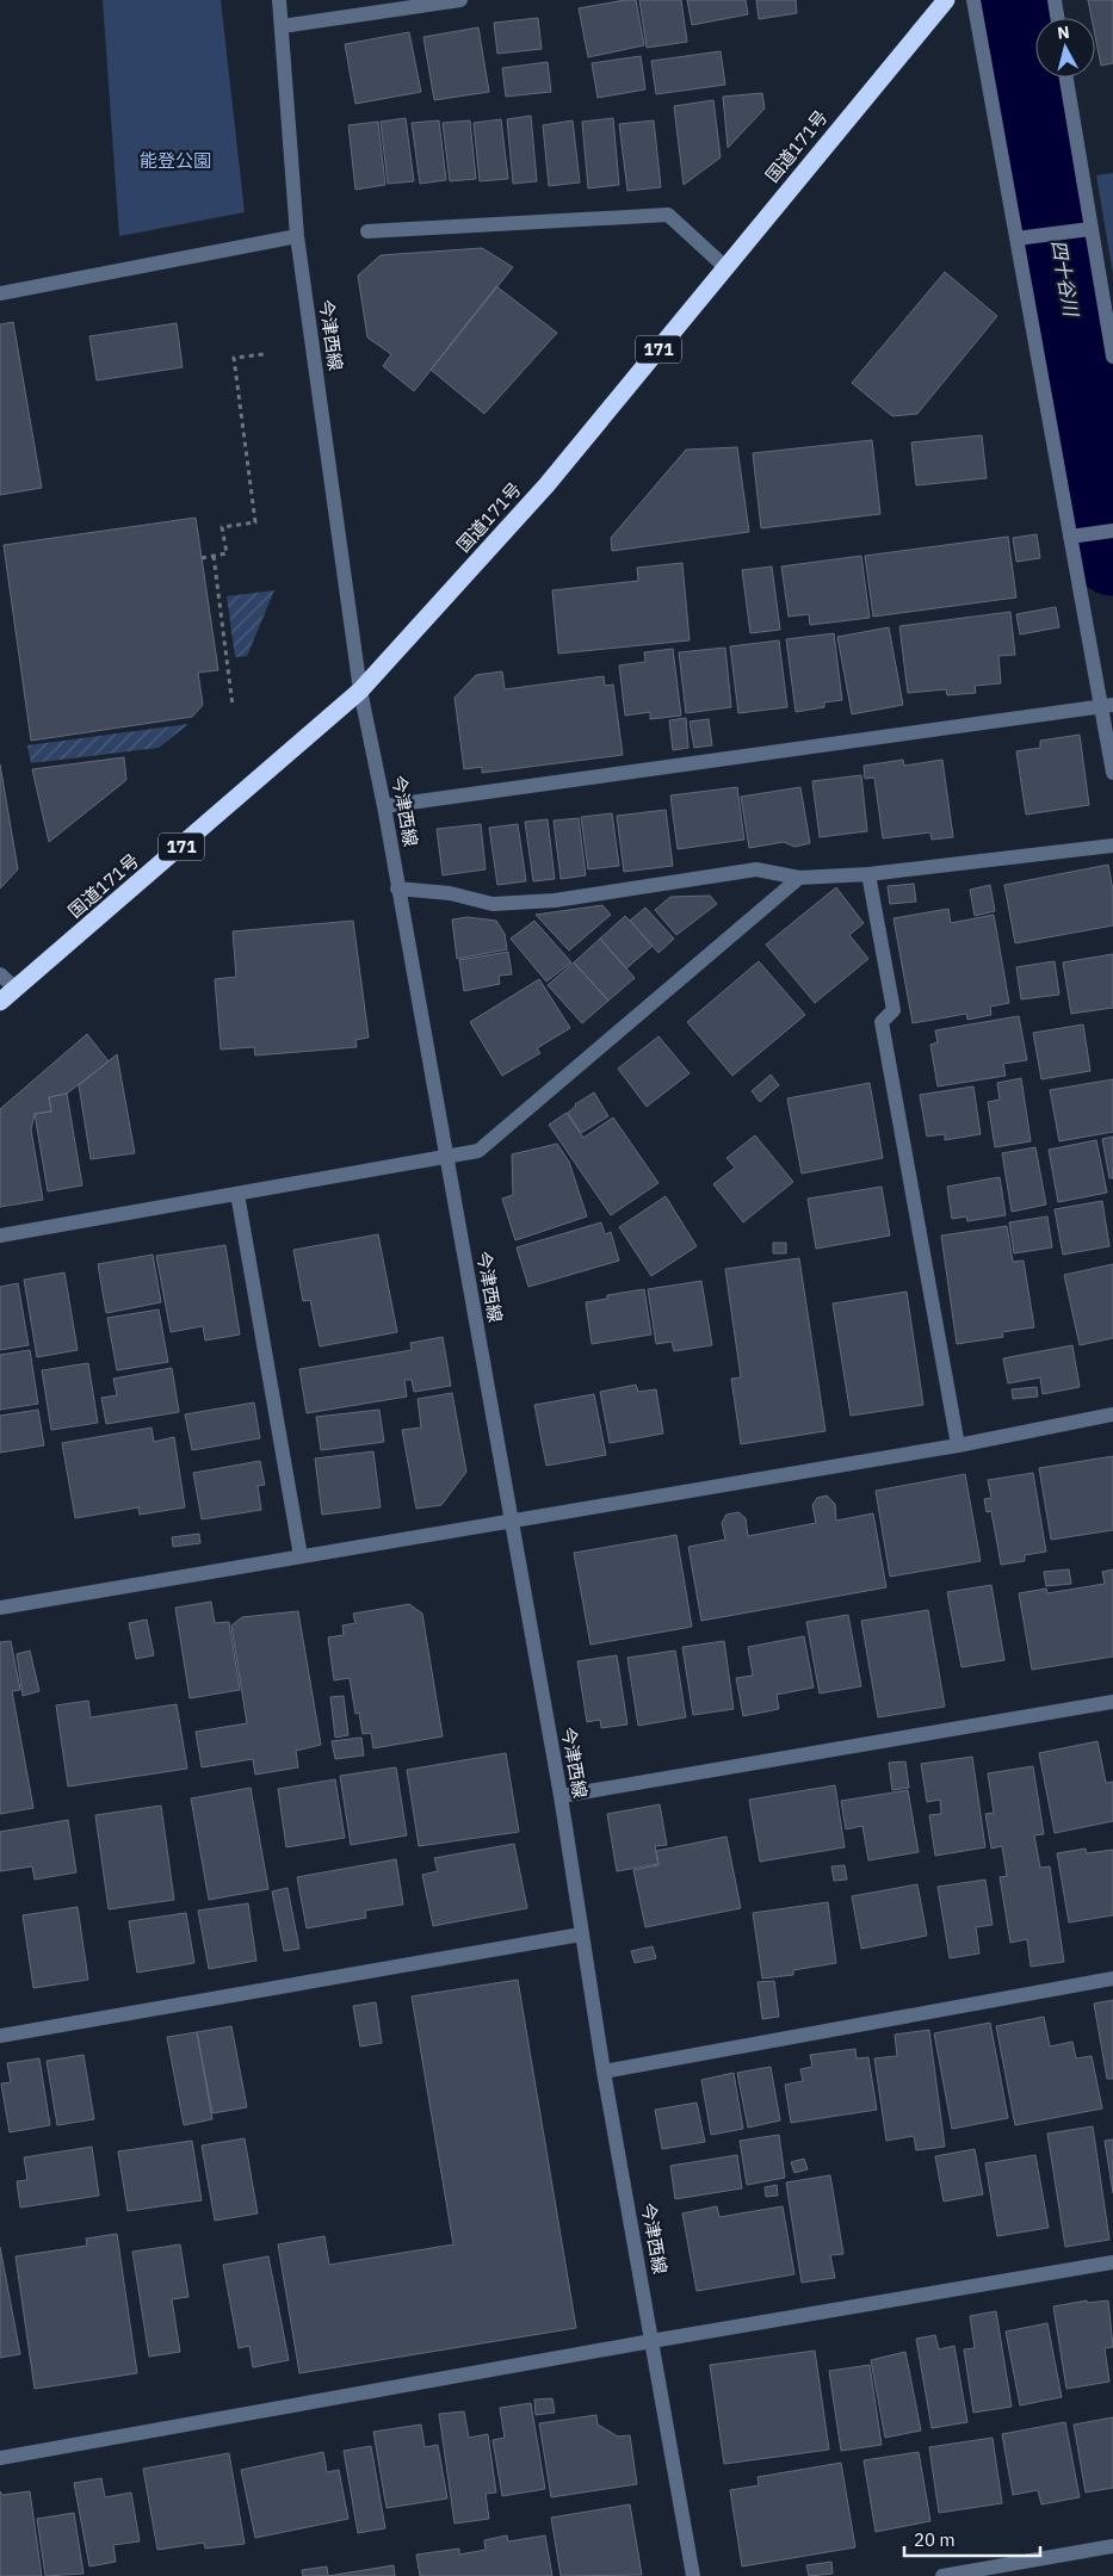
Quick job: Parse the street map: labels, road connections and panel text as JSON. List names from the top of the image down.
{
  "streets": {
    "highway": ["国道171号", "171"],
    "street": ["今津西線"]
  },
  "crossings": [
    ["国道171号", "今津西線"]
  ],
  "water": ["四十谷川"],
  "parks": ["能登公園"],
  "scale_bar": "20 m",
  "north": "top"
}
